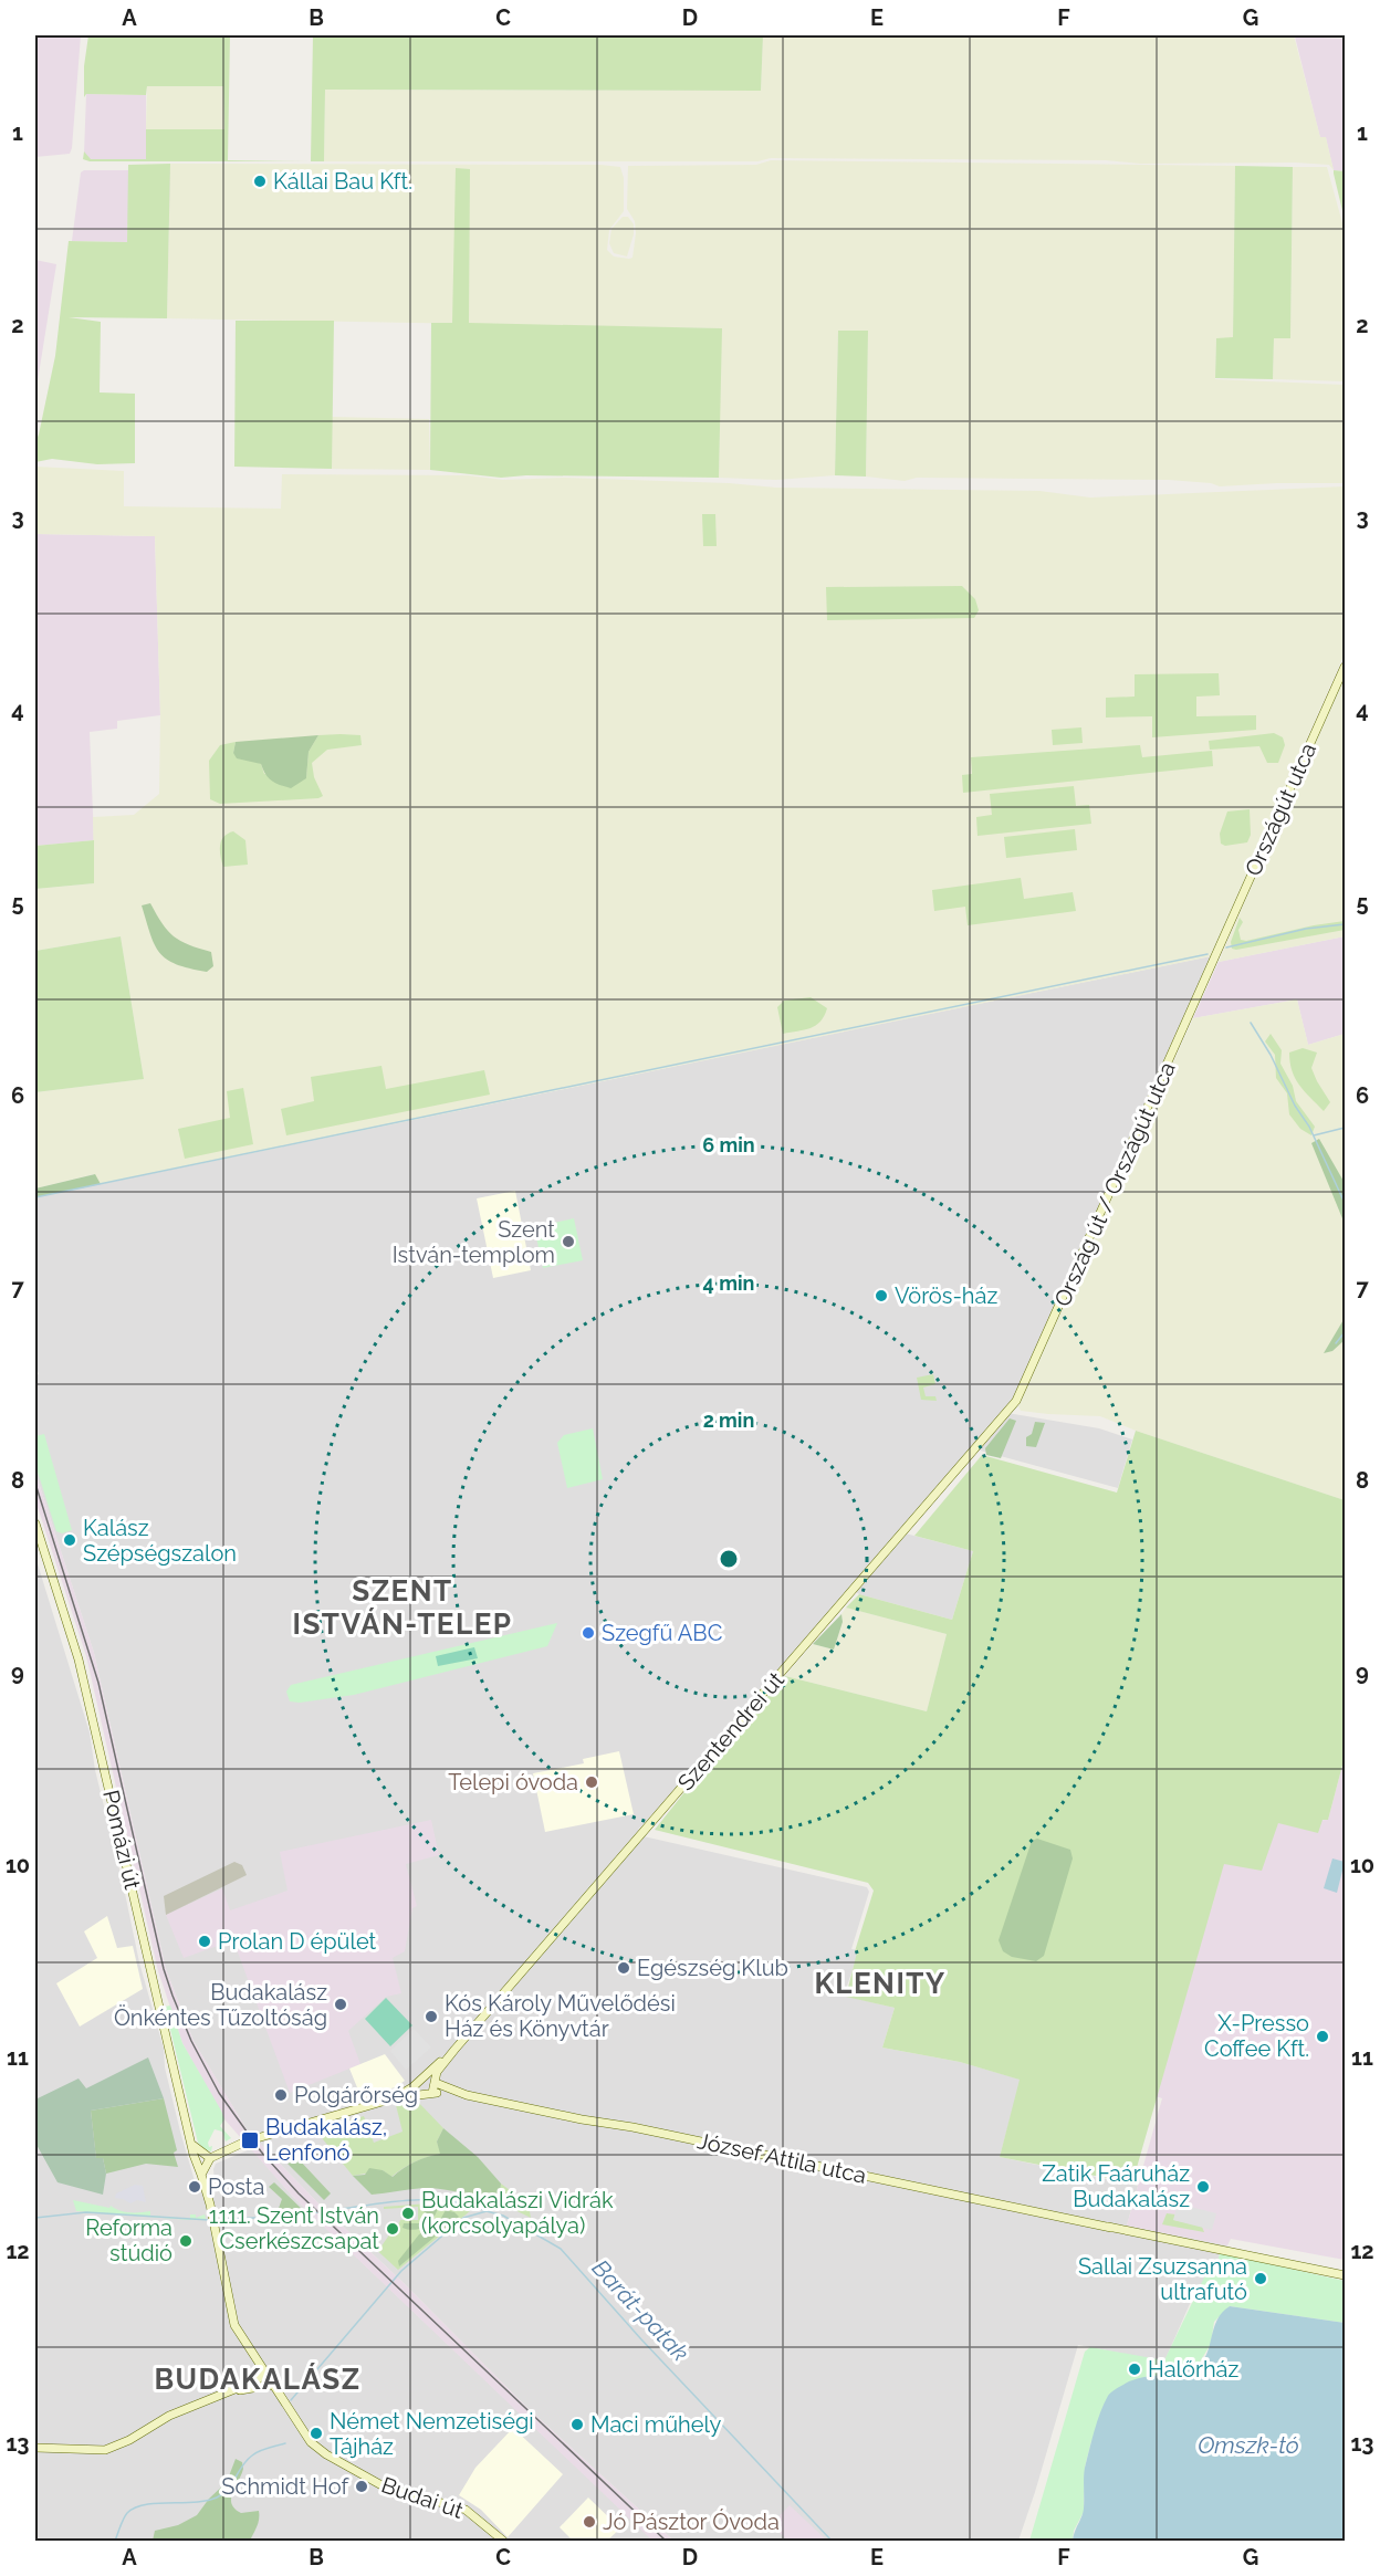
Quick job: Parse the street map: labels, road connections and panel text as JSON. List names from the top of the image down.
{
  "streets": {
    "main road": [
      "Országút utca",
      "Ország út / Országút utca",
      "Szentendrei út",
      "Pomázi út",
      "József Attila utca",
      "Budai út"
    ]
  },
  "crossings": [
    ["Országút utca", "Ország út / Országút utca"],
    ["Ország út / Országút utca", "Szentendrei út"]
  ],
  "districts": ["SZENT ISTVÁN-TELEP", "KLENITY", "BUDAKALÁSZ"],
  "water": ["Barát-patak", "Omszk-tó"],
  "places": {
    "other": [
      "Kállai Bau Kft.",
      "Szent István-templom",
      "Vörös-ház",
      "Kalász Szépségszalon",
      "Szegfű ABC",
      "Telepi óvoda",
      "Prolan D épület",
      "Egészség Klub",
      "Budakalász Önkéntes Tűzoltóság",
      "Kós Károly Művelődési Ház és Könyvtár",
      "X-Presso Coffee Kft.",
      "Polgárőrség",
      "Posta",
      "Zatik Faáruház Budakalász",
      "Budakalászi Vidrák (korcsolyapálya)",
      "1111. Szent István Cserkészcsapat",
      "Reforma stúdió",
      "Sallai Zsuzsanna ultrafutó",
      "Halőrház",
      "Maci műhely",
      "Német Nemzetiségi Tájház",
      "Schmidt Hof",
      "Jó Pásztor Óvoda"
    ],
    "transit": ["Budakalász, Lenfonó"]
  },
  "grid": {
    "columns": [
      "A",
      "B",
      "C",
      "D",
      "E",
      "F",
      "G"
    ],
    "rows": [
      "1",
      "2",
      "3",
      "4",
      "5",
      "6",
      "7",
      "8",
      "9",
      "10",
      "11",
      "12",
      "13"
    ]
  },
  "rings": ["6 min", "4 min", "2 min"]
}
